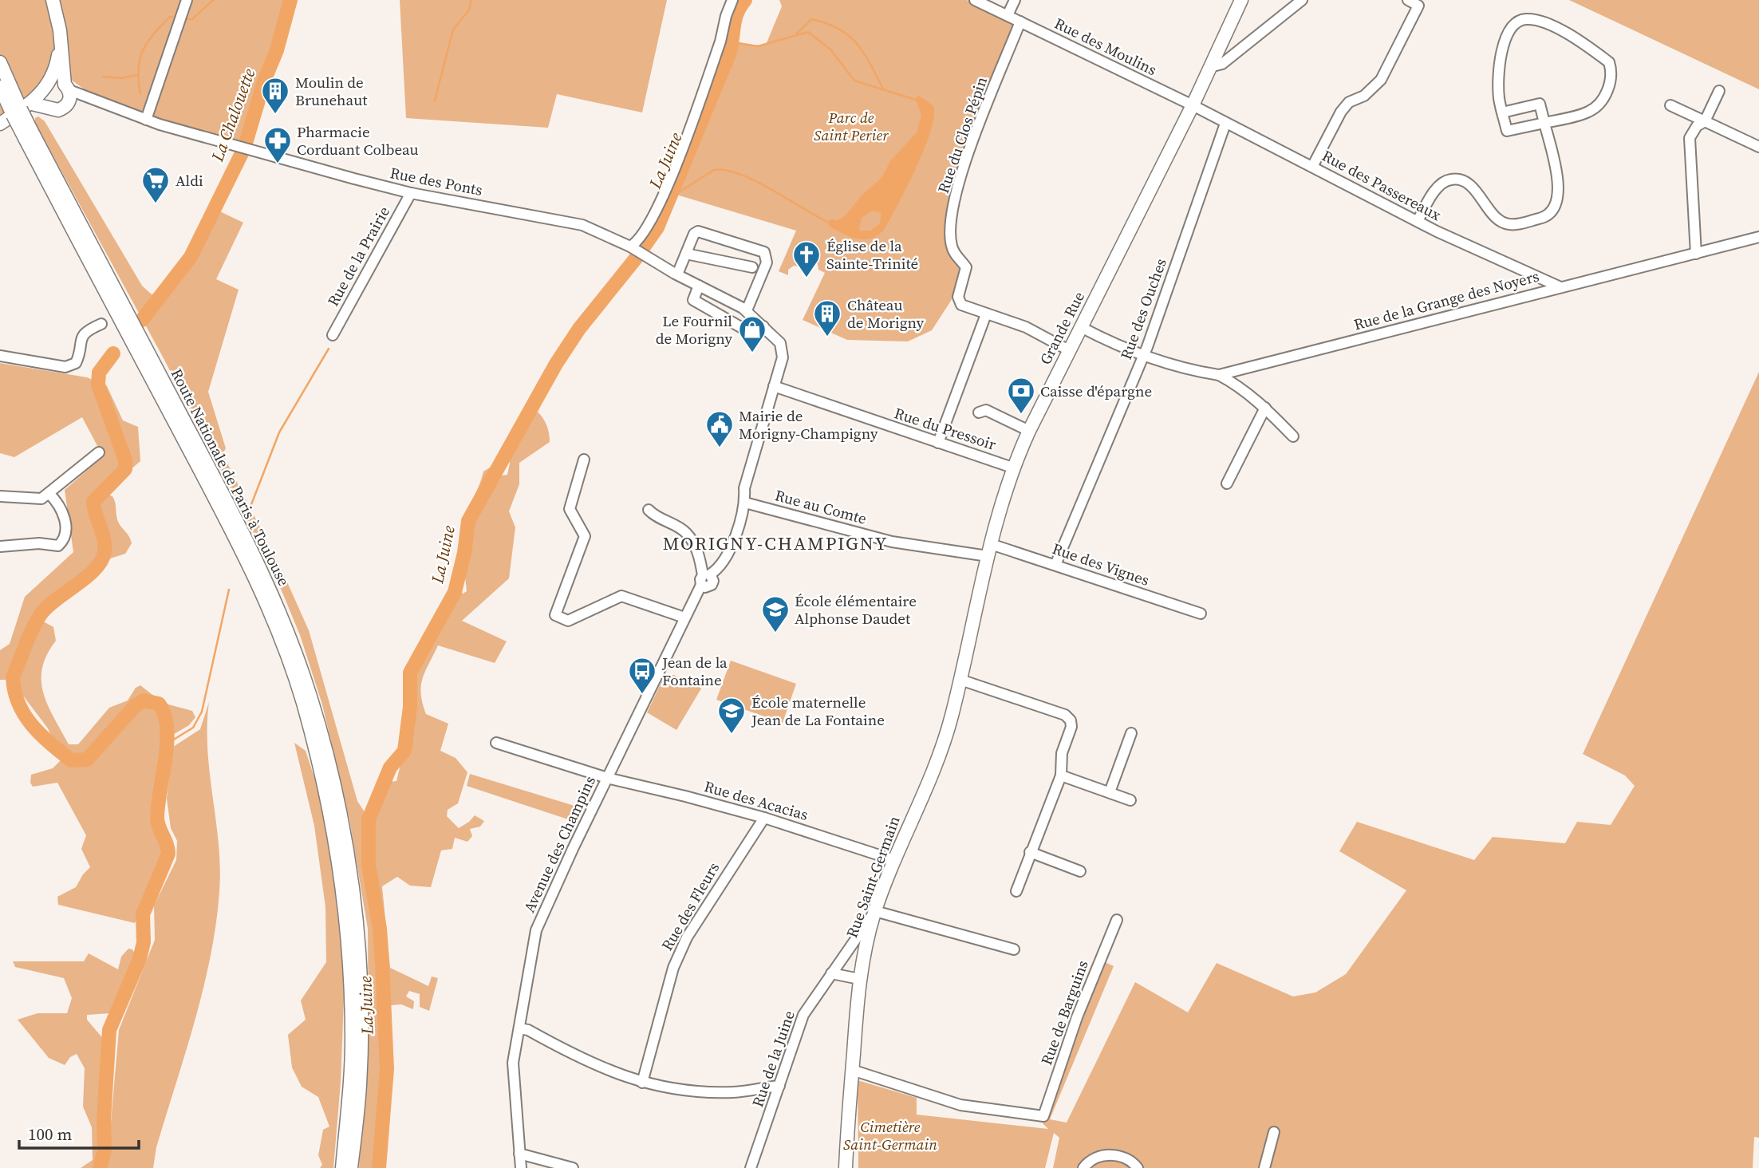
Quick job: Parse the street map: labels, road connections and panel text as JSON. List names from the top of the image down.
{
  "streets": {
    "main road": ["Grande Rue", "Route Nationale de Paris à Toulouse", "Rue Saint-Germain"],
    "street": [
      "Rue des Moulins",
      "Rue du Clos Pépin",
      "Rue des Ponts",
      "Rue des Passereaux",
      "Rue de la Prairie",
      "Rue de la Grange des Noyers",
      "Rue des Ouches",
      "Rue du Pressoir",
      "Rue au Comte",
      "Rue des Vignes",
      "Rue des Acacias",
      "Avenue des Champins",
      "Rue des Fleurs",
      "Rue de Barguins",
      "Rue de la Juine"
    ]
  },
  "crossings": [
    ["Rue des Moulins", "Rue du Clos Pépin"],
    ["Rue des Moulins", "Rue des Passereaux"],
    ["Rue des Moulins", "Grande Rue"],
    ["Rue du Clos Pépin", "Grande Rue"],
    ["Rue des Ponts", "Rue de la Prairie"],
    ["Rue des Ponts", "Avenue des Champins"],
    ["Rue des Passereaux", "Rue de la Grange des Noyers"],
    ["Rue des Passereaux", "Rue des Ouches"],
    ["Rue des Passereaux", "Grande Rue"],
    ["Rue de la Grange des Noyers", "Rue des Ouches"],
    ["Rue de la Grange des Noyers", "Grande Rue"],
    ["Rue des Ouches", "Rue des Vignes"],
    ["Grande Rue", "Rue du Pressoir"],
    ["Grande Rue", "Rue au Comte"],
    ["Grande Rue", "Rue des Vignes"],
    ["Grande Rue", "Rue Saint-Germain"],
    ["Rue du Pressoir", "Avenue des Champins"],
    ["Rue au Comte", "Rue des Vignes"],
    ["Rue au Comte", "Avenue des Champins"],
    ["Rue des Acacias", "Avenue des Champins"],
    ["Rue des Acacias", "Rue Saint-Germain"],
    ["Rue des Acacias", "Rue des Fleurs"],
    ["Rue Saint-Germain", "Rue de Barguins"],
    ["Rue Saint-Germain", "Rue de la Juine"]
  ],
  "districts": ["MORIGNY-CHAMPIGNY"],
  "water": ["La Chalouette", "La Juine"],
  "parks": ["Parc de Saint Perier", "Cimetière Saint-Germain"],
  "places": {
    "building": ["Moulin de Brunehaut", "Château de Morigny"],
    "pharmacy": ["Pharmacie Corduant Colbeau"],
    "supermarket": ["Aldi"],
    "church": ["Église de la Sainte-Trinité"],
    "shop": ["Le Fournil de Morigny"],
    "bank": ["Caisse d'épargne"],
    "public building": ["Mairie de Morigny-Champigny"],
    "school or university": ["École élémentaire Alphonse Daudet", "École maternelle Jean de La Fontaine"],
    "bus stop": ["Jean de la Fontaine"]
  },
  "scale_bar": "100 m"
}
